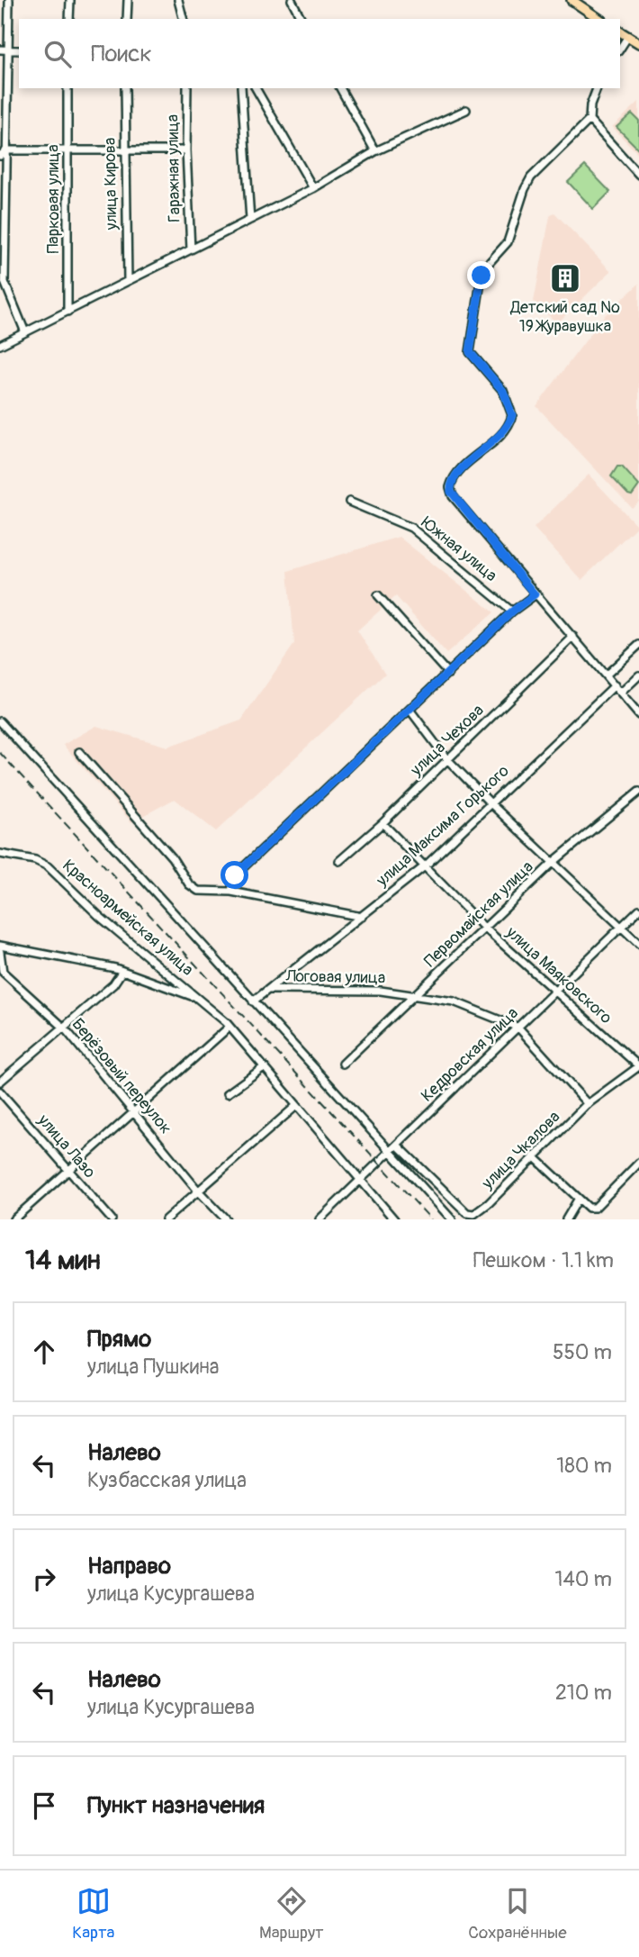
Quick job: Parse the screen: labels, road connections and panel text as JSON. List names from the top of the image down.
{
  "streets": {
    "street": [
      "Гаражная улица",
      "улица Кирова",
      "Парковая улица",
      "Южная улица",
      "улица Чехова",
      "улица Максима Горького",
      "Первомайская улица",
      "Красноармейская улица",
      "улица Маяковского",
      "Логовая улица",
      "Кедровская улица",
      "Берёзовый переулок",
      "улица Лазо",
      "улица Чкалова"
    ]
  },
  "crossings": [
    ["улица Чехова", "улица Маяковского"],
    ["улица Максима Горького", "улица Маяковского"],
    ["улица Максима Горького", "Логовая улица"],
    ["Первомайская улица", "улица Маяковского"],
    ["Первомайская улица", "Логовая улица"],
    ["Красноармейская улица", "Кедровская улица"],
    ["улица Маяковского", "Кедровская улица"],
    ["улица Маяковского", "улица Чкалова"],
    ["Логовая улица", "Кедровская улица"],
    ["Логовая улица", "улица Чкалова"],
    ["Кедровская улица", "улица Чкалова"]
  ],
  "places": {
    "building": ["Детский сад № 19 Журавушка"]
  },
  "page": {
    "search": "Поиск",
    "heading": ["14 мин", "Пешком · 1.1 km"],
    "list": [
      ["Прямо", "улица Пушкина", "550 m"],
      ["Налево", "Кузбасская улица", "180 m"],
      ["Направо", "улица Кусургашева", "140 m"],
      ["Налево", "улица Кусургашева", "210 m"],
      "Пункт назначения"
    ],
    "nav": ["Карта", "Маршрут", "Сохранённые"]
  }
}
